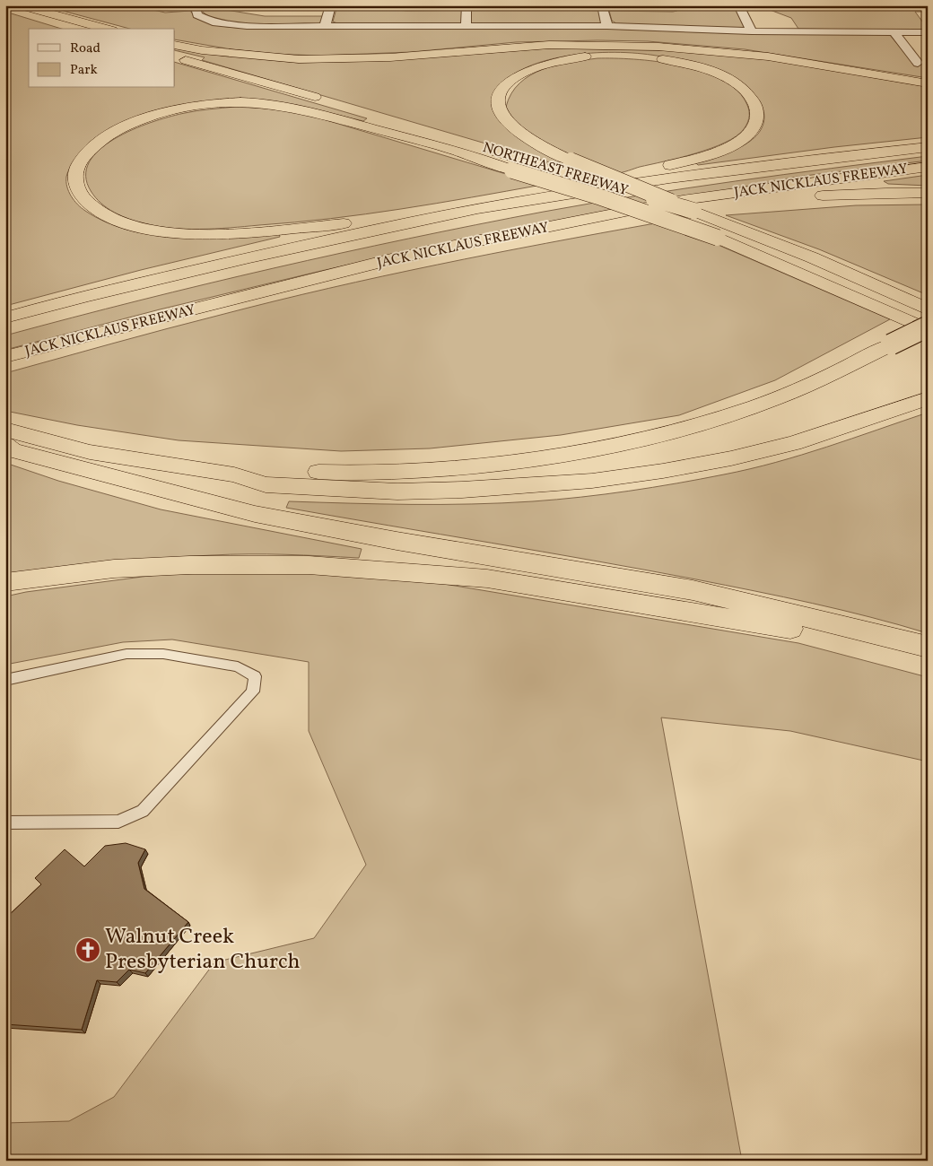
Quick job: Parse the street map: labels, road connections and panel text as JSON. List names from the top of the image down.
{
  "streets": {
    "highway": ["NORTHEAST FREEWAY", "JACK NICKLAUS FREEWAY"]
  },
  "places": {
    "church": ["Walnut Creek Presbyterian Church"]
  },
  "legend": ["Road", "Park"]
}
